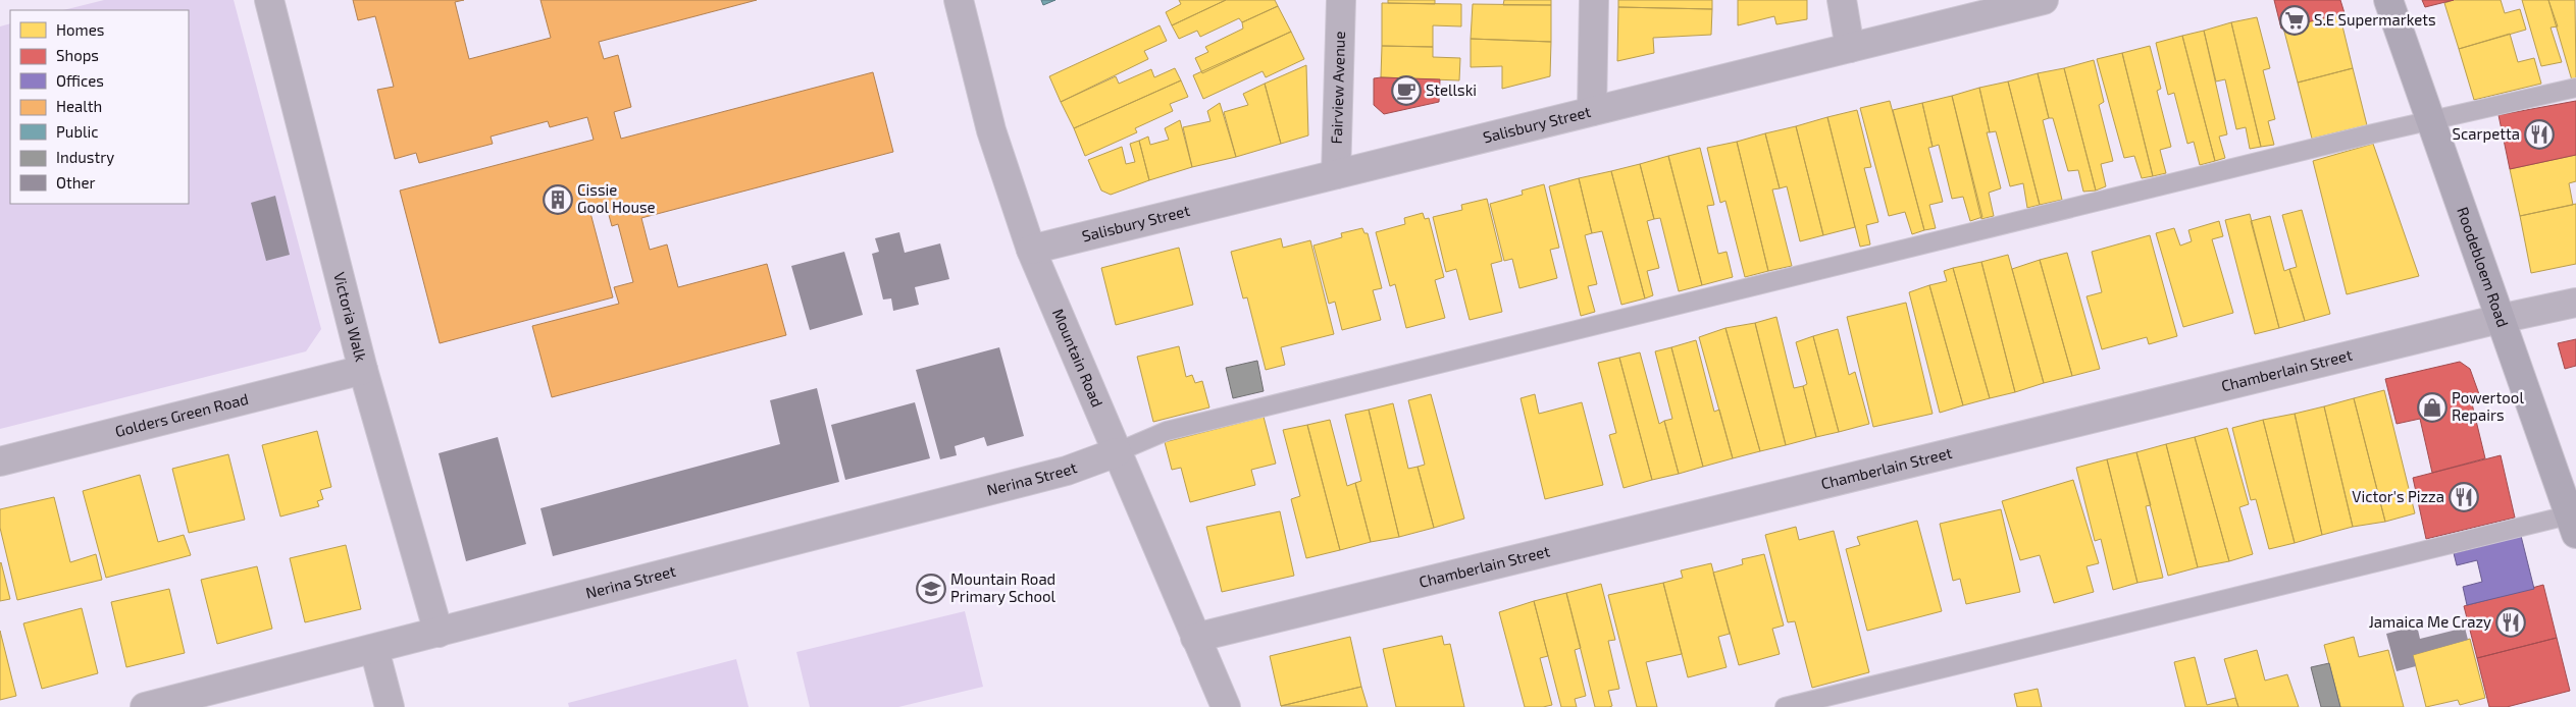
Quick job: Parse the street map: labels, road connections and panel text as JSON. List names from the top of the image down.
{
  "streets": {
    "street": [
      "Fairview Avenue",
      "Salisbury Street",
      "Roodebloem Road",
      "Victoria Walk",
      "Mountain Road",
      "Chamberlain Street",
      "Golders Green Road",
      "Nerina Street"
    ]
  },
  "crossings": [
    ["Fairview Avenue", "Salisbury Street"],
    ["Salisbury Street", "Mountain Road"],
    ["Roodebloem Road", "Chamberlain Street"],
    ["Victoria Walk", "Golders Green Road"],
    ["Victoria Walk", "Nerina Street"],
    ["Mountain Road", "Chamberlain Street"],
    ["Mountain Road", "Nerina Street"]
  ],
  "places": {
    "supermarket": ["S.E Supermarkets"],
    "cafe": ["Stellski"],
    "restaurant": ["Scarpetta", "Victor's Pizza", "Jamaica Me Crazy"],
    "building": ["Cissie Gool House"],
    "shop": ["Powertool Repairs"],
    "school or university": ["Mountain Road Primary School"]
  },
  "legend": [
    "Homes",
    "Shops",
    "Offices",
    "Health",
    "Public",
    "Industry",
    "Other"
  ]
}
